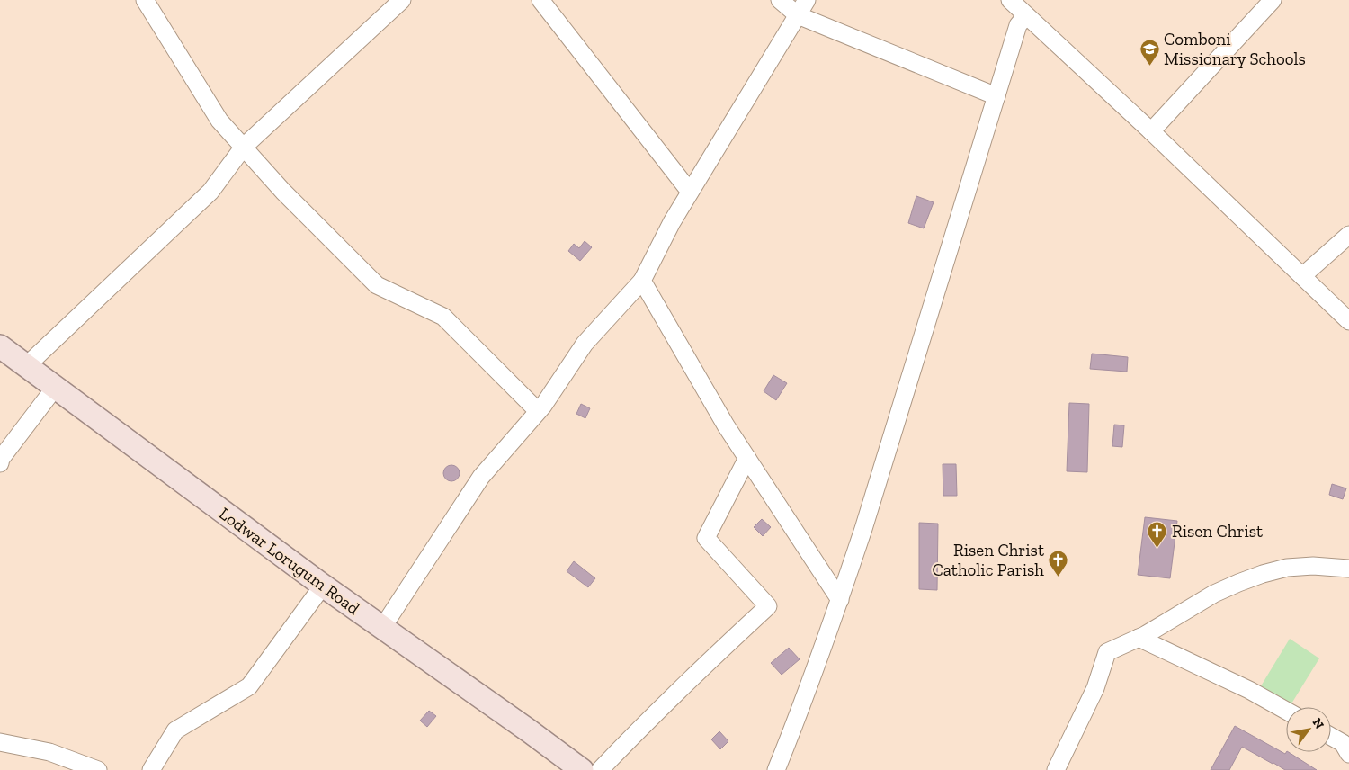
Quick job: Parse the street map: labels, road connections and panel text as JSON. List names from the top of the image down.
{
  "streets": {
    "main road": ["Lodwar Lorugum Road"]
  },
  "places": {
    "school or university": ["Comboni Missionary Schools"],
    "church": ["Risen Christ", "Risen Christ Catholic Parish"]
  },
  "north": "top right"
}
